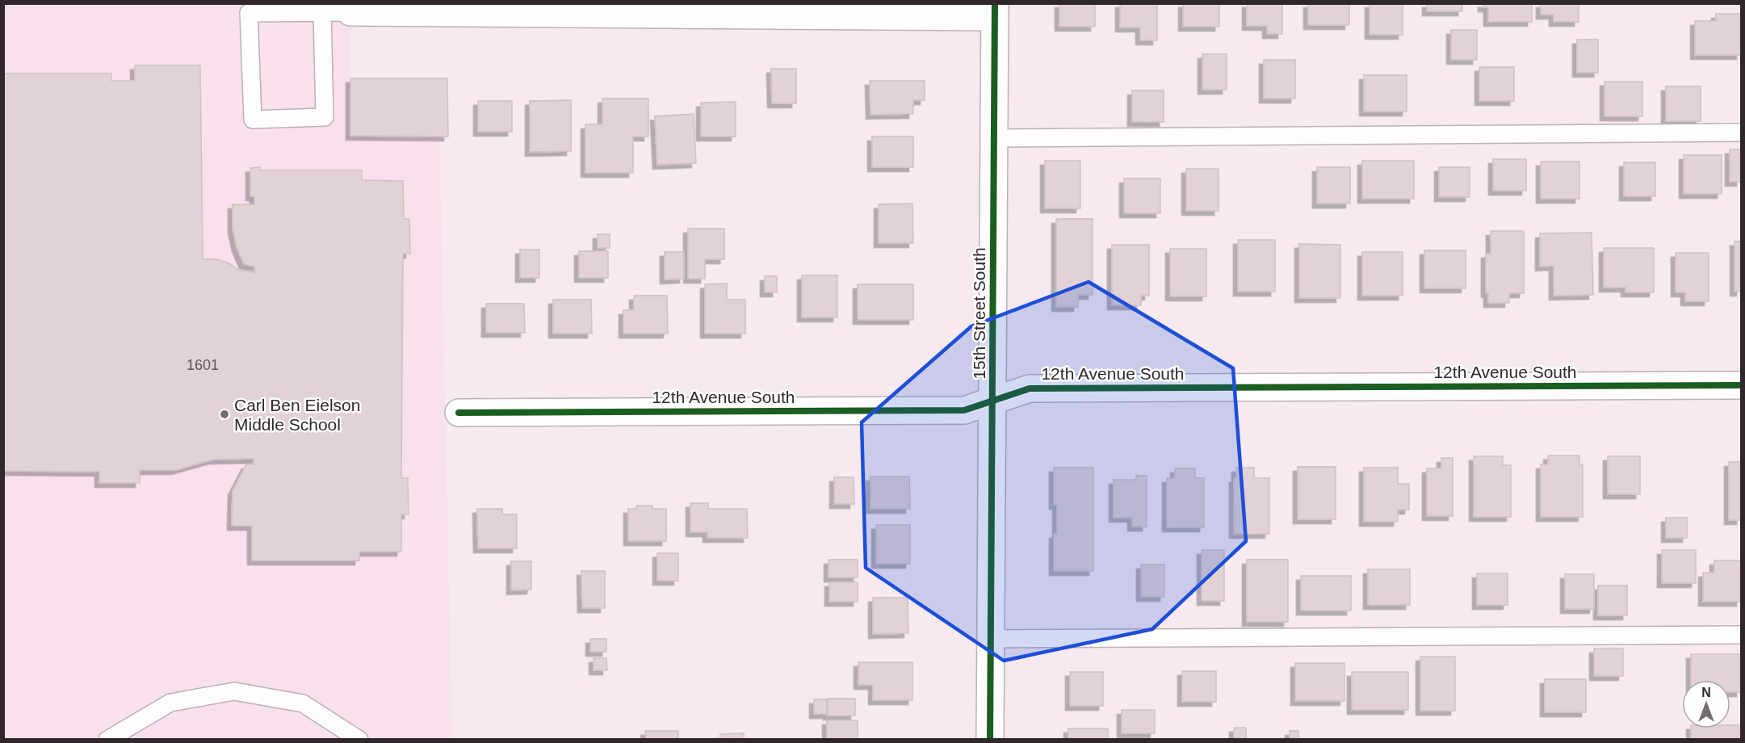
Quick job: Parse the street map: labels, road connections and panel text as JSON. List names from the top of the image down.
{
  "streets": {
    "street": ["15th Street South", "12th Avenue South"]
  },
  "crossings": [
    ["15th Street South", "12th Avenue South"]
  ],
  "places": ["Carl Ben Eielson Middle School"],
  "house_numbers": ["1601"],
  "north": "top"
}
